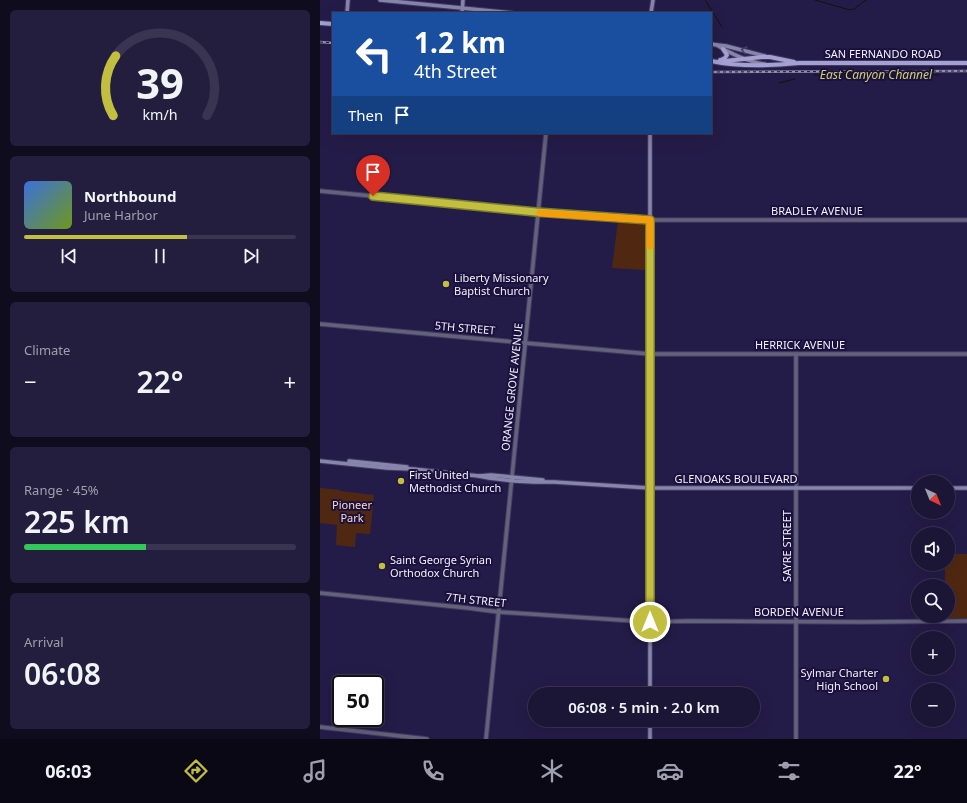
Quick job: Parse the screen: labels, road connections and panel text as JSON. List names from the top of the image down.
{
  "streets": {
    "main road": ["SAN FERNANDO ROAD", "GLENOAKS BOULEVARD"],
    "street": [
      "BRADLEY AVENUE",
      "5TH STREET",
      "HERRICK AVENUE",
      "ORANGE GROVE AVENUE",
      "SAYRE STREET",
      "7TH STREET",
      "BORDEN AVENUE"
    ]
  },
  "crossings": [
    ["BRADLEY AVENUE", "ORANGE GROVE AVENUE"],
    ["5TH STREET", "HERRICK AVENUE"],
    ["5TH STREET", "ORANGE GROVE AVENUE"],
    ["HERRICK AVENUE", "SAYRE STREET"],
    ["ORANGE GROVE AVENUE", "GLENOAKS BOULEVARD"],
    ["ORANGE GROVE AVENUE", "7TH STREET"],
    ["GLENOAKS BOULEVARD", "SAYRE STREET"],
    ["SAYRE STREET", "BORDEN AVENUE"],
    ["7TH STREET", "BORDEN AVENUE"]
  ],
  "water": ["East Canyon Channel"],
  "parks": ["Pioneer Park"],
  "places": [
    "Liberty Missionary Baptist Church",
    "First United Methodist Church",
    "Saint George Syrian Orthodox Church",
    "Sylmar Charter High School"
  ],
  "north": "bottom right",
  "page": {
    "turn": ["1.2 km", "4th Street"],
    "then": "Then",
    "song": ["Northbound", "June Harbor"],
    "tile": [
      "Climate",
      ["Range · 45%", "225 km"],
      ["Arrival", "06:08"]
    ],
    "heat": ["−", "22°", "+"],
    "map_buttons": ["+", "−"],
    "limit": "50",
    "trip": "06:08 · 5 min · 2.0 km",
    "tabs": ["06:03", "22°"],
    "gauge": ["39", "km/h"]
  }
}
